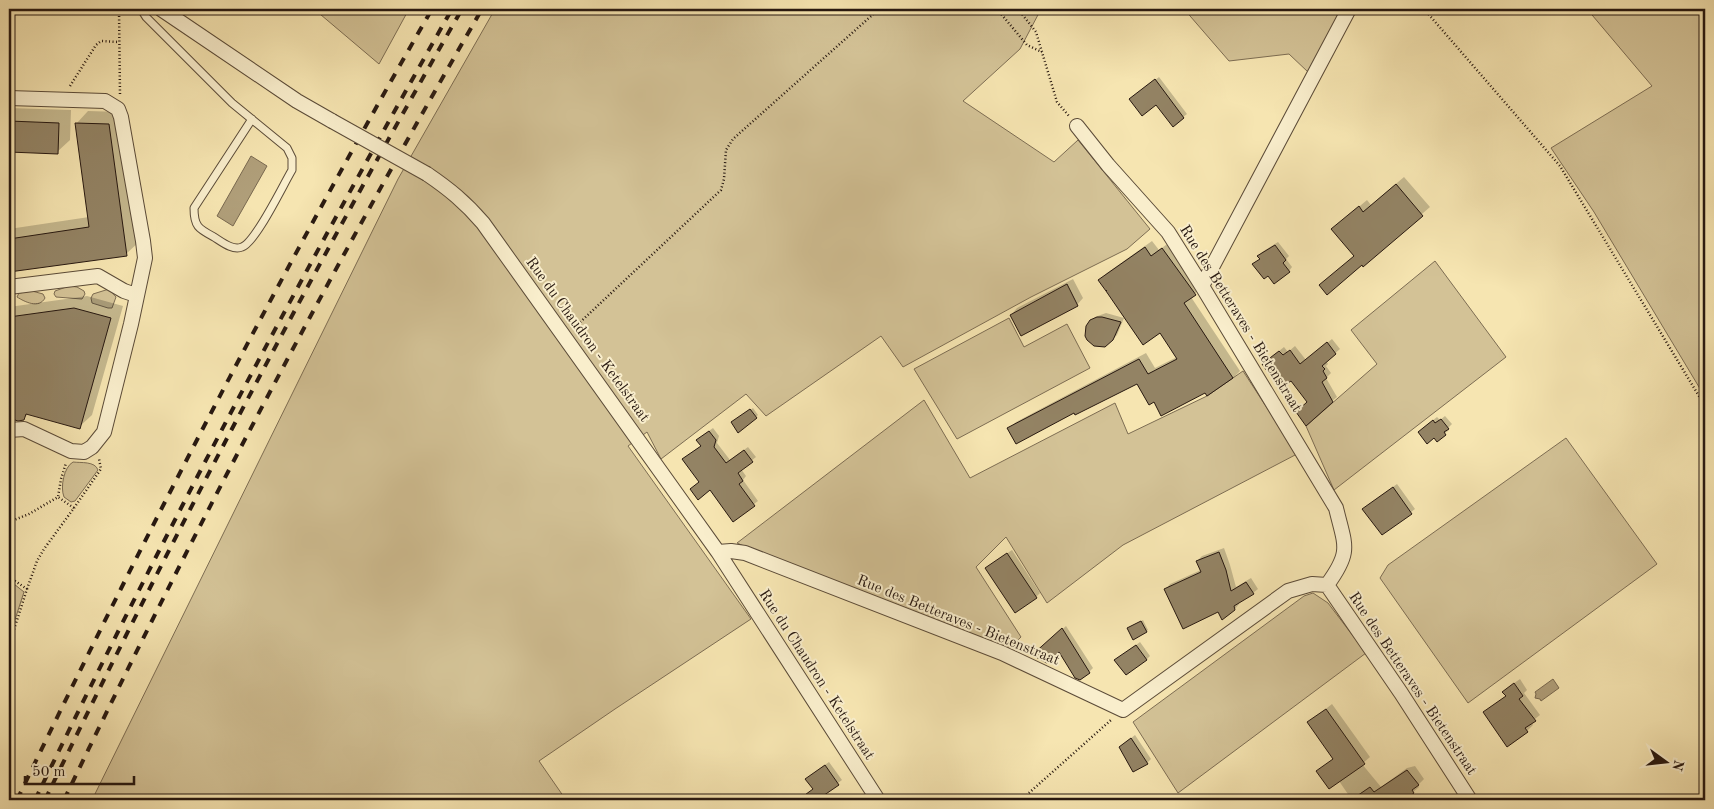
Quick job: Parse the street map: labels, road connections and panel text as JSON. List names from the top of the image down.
{
  "streets": {
    "street": ["Rue des Betteraves - Bietenstraat", "Rue du Chaudron - Ketelstraat"]
  },
  "crossings": [
    ["Rue des Betteraves - Bietenstraat", "Rue du Chaudron - Ketelstraat"]
  ],
  "scale_bar": "50 m",
  "north": "right"
}
